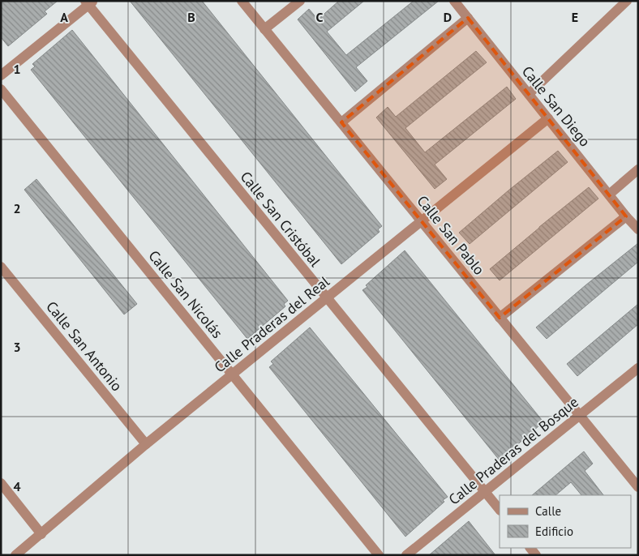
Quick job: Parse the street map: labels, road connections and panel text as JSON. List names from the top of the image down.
{
  "streets": {
    "street": [
      "Calle San Diego",
      "Calle San Cristóbal",
      "Calle San Pablo",
      "Calle San Nicolás",
      "Calle Praderas del Real",
      "Calle San Antonio",
      "Calle Praderas del Bosque"
    ]
  },
  "crossings": [
    ["Calle San Diego", "Calle Praderas del Real"],
    ["Calle San Cristóbal", "Calle Praderas del Real"],
    ["Calle San Cristóbal", "Calle Praderas del Bosque"],
    ["Calle San Pablo", "Calle Praderas del Real"],
    ["Calle San Pablo", "Calle Praderas del Bosque"],
    ["Calle San Nicolás", "Calle Praderas del Real"],
    ["Calle Praderas del Real", "Calle San Antonio"]
  ],
  "legend": ["Calle", "Edificio"],
  "grid": {
    "columns": [
      "A",
      "B",
      "C",
      "D",
      "E"
    ],
    "rows": [
      "1",
      "2",
      "3",
      "4"
    ]
  }
}
